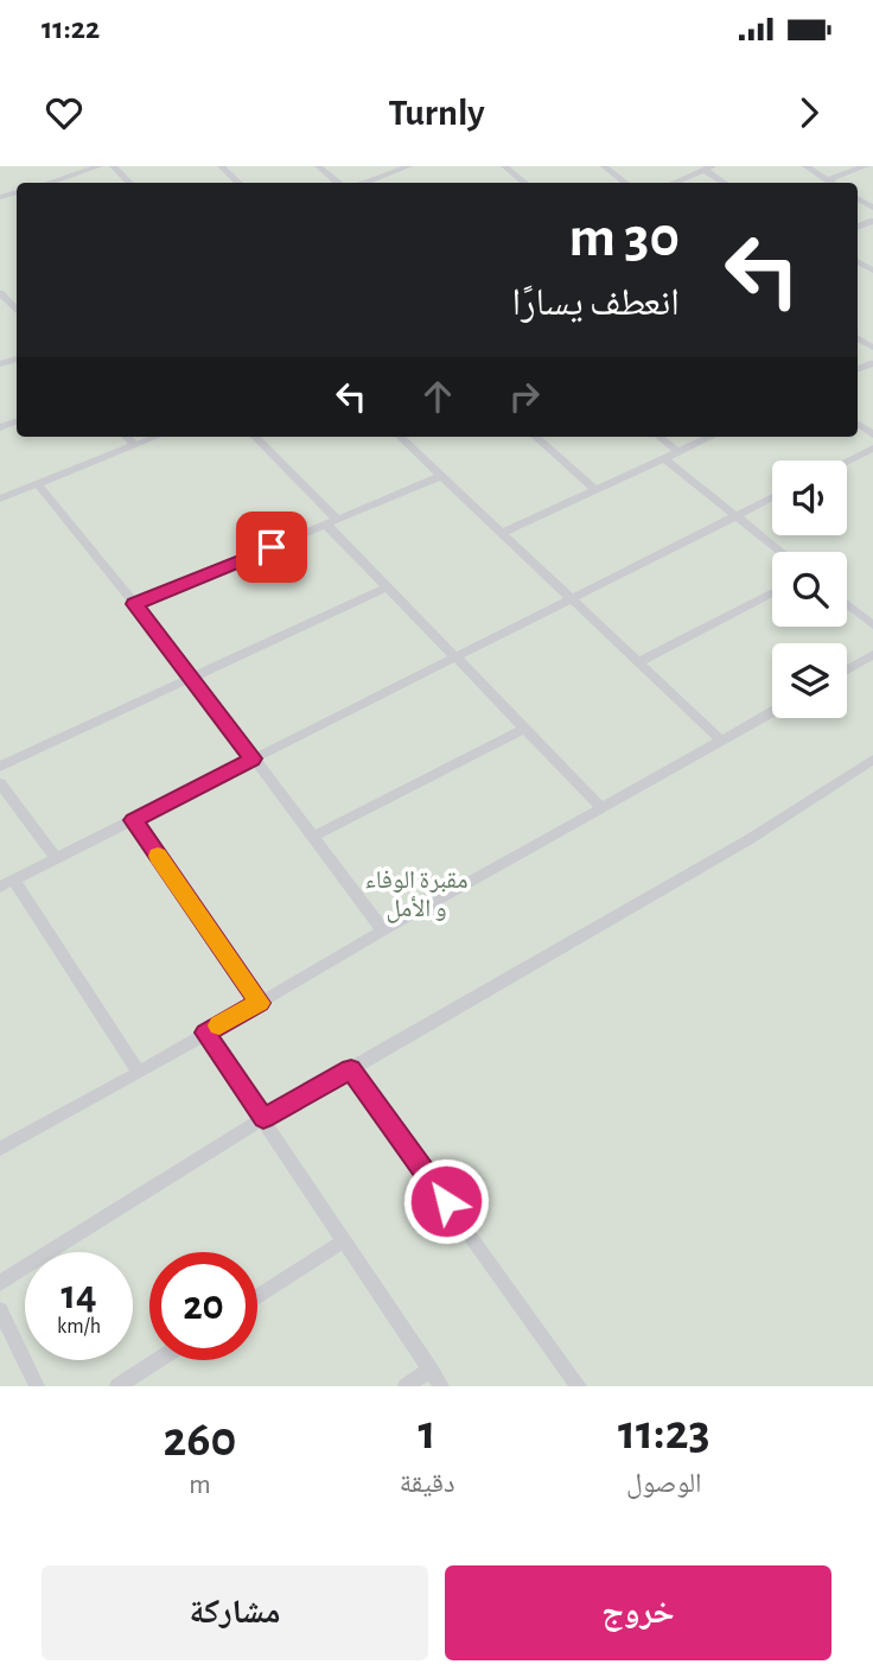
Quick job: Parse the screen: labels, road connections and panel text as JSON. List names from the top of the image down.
{
  "parks": ["مقبرة الوفاء و الأمل"],
  "page": {
    "status": "11:22",
    "header": "Turnly",
    "turn": ["30 m", "انعطف يسارًا"],
    "speed": "14 km/h",
    "limit": "20",
    "eta": [
      "11:23",
      "الوصول",
      "1",
      "دقيقة",
      "260",
      "m"
    ],
    "buttons": ["خروج", "مشاركة"]
  }
}
